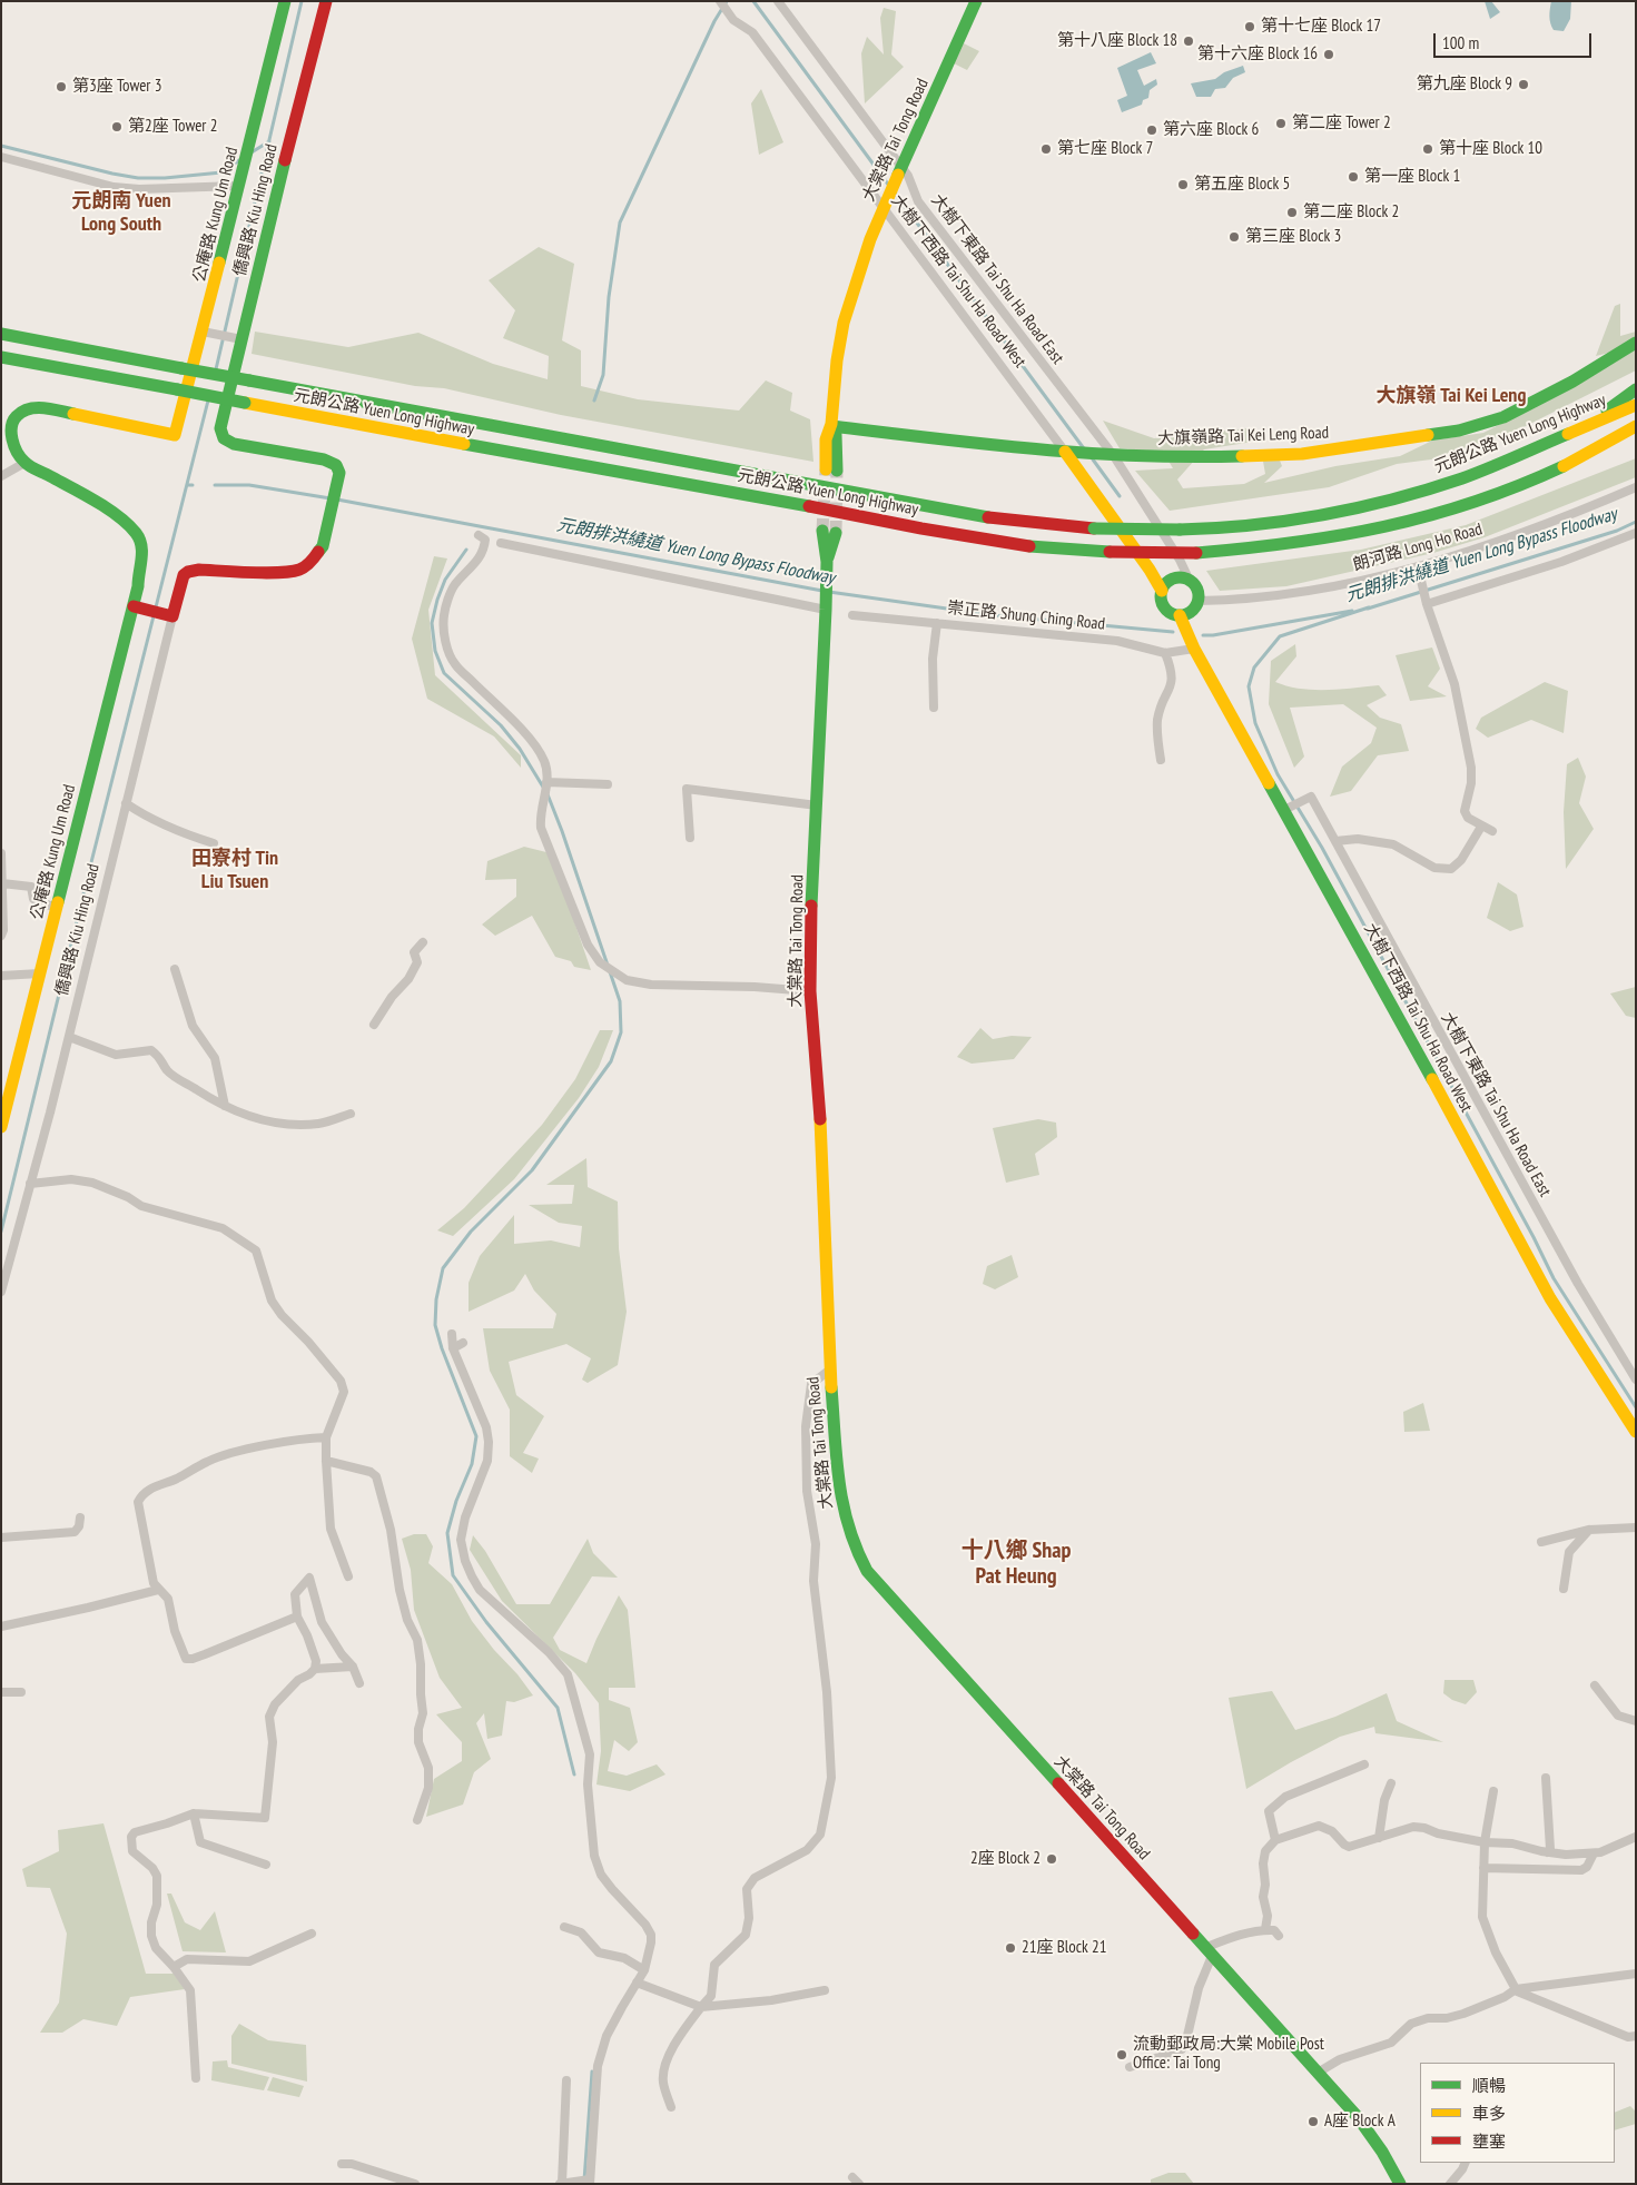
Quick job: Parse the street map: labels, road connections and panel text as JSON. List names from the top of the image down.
{
  "streets": {
    "main road": [
      "大棠路 Tai Tong Road",
      "僑興路 Kiu Hing Road",
      "公庵路 Kung Um Road",
      "大樹下西路 Tai Shu Ha Road West",
      "元朗公路 Yuen Long Highway",
      "大旗嶺路 Tai Kei Leng Road"
    ],
    "street": ["大樹下東路 Tai Shu Ha Road East", "朗河路 Long Ho Road", "崇正路 Shung Ching Road"]
  },
  "crossings": [
    ["大棠路 Tai Tong Road", "大樹下東路 Tai Shu Ha Road East"],
    ["大棠路 Tai Tong Road", "大樹下西路 Tai Shu Ha Road West"],
    ["大棠路 Tai Tong Road", "大旗嶺路 Tai Kei Leng Road"],
    ["大樹下東路 Tai Shu Ha Road East", "大樹下西路 Tai Shu Ha Road West"],
    ["大樹下東路 Tai Shu Ha Road East", "大旗嶺路 Tai Kei Leng Road"],
    ["大樹下東路 Tai Shu Ha Road East", "朗河路 Long Ho Road"],
    ["大樹下西路 Tai Shu Ha Road West", "大旗嶺路 Tai Kei Leng Road"],
    ["大樹下西路 Tai Shu Ha Road West", "朗河路 Long Ho Road"],
    ["大樹下西路 Tai Shu Ha Road West", "崇正路 Shung Ching Road"]
  ],
  "districts": [
    "元朗南 Yuen Long South",
    "大旗嶺 Tai Kei Leng",
    "田寮村 Tin Liu Tsuen",
    "十八鄉 Shap Pat Heung"
  ],
  "water": ["元朗排洪繞道 Yuen Long Bypass Floodway"],
  "places": [
    "第十七座 Block 17",
    "第十八座 Block 18",
    "第十六座 Block 16",
    "第九座 Block 9",
    "第3座 Tower 3",
    "第二座 Tower 2",
    "第2座 Tower 2",
    "第六座 Block 6",
    "第七座 Block 7",
    "第十座 Block 10",
    "第一座 Block 1",
    "第五座 Block 5",
    "第二座 Block 2",
    "第三座 Block 3",
    "2座 Block 2",
    "21座 Block 21",
    "流動郵政局:大棠 Mobile Post Office: Tai Tong",
    "A座 Block A"
  ],
  "legend": ["順暢", "車多", "壅塞"],
  "scale_bar": "100 m"
}
